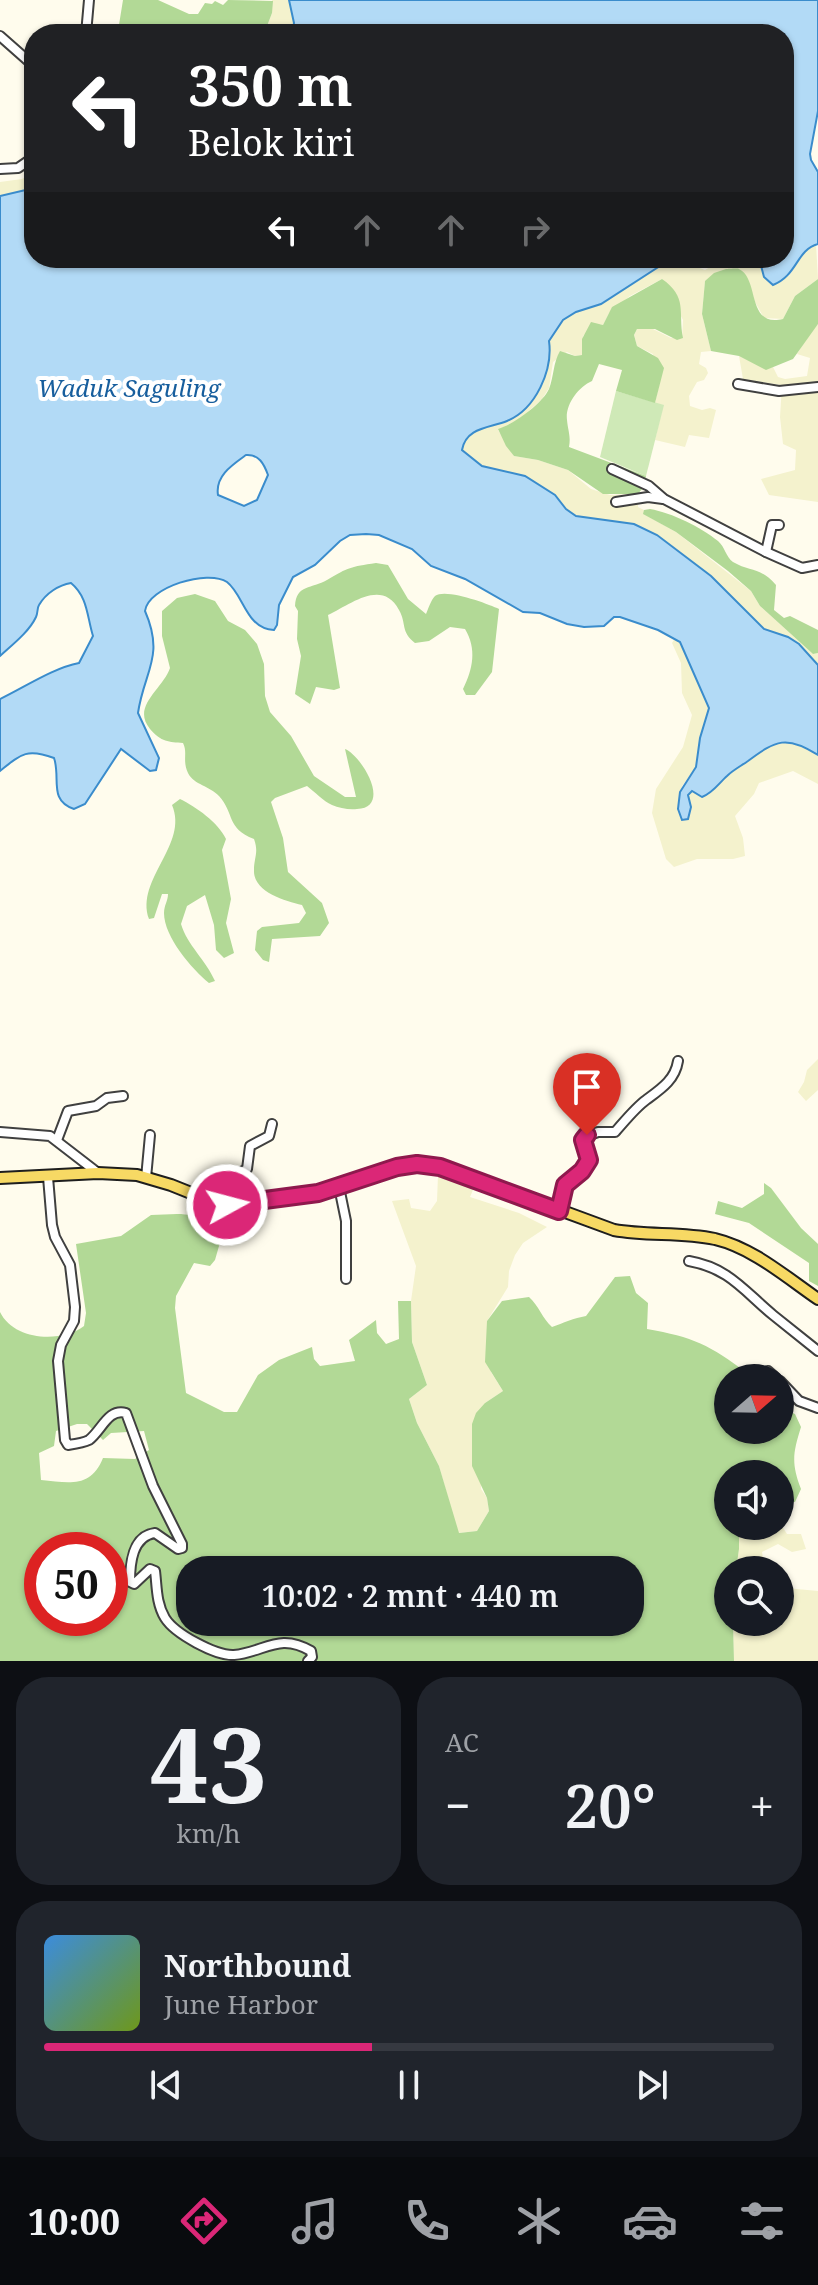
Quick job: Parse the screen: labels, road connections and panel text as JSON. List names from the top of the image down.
{
  "water": ["Waduk Saguling"],
  "north": "right",
  "page": {
    "turn": ["350 m", "Belok kiri"],
    "limit": "50",
    "trip": "10:02 · 2 mnt · 440 m",
    "tile": [
      ["43", "km/h"],
      "AC"
    ],
    "heat": ["−", "20°", "+"],
    "song": ["Northbound", "June Harbor"],
    "tabs": "10:00"
  }
}
